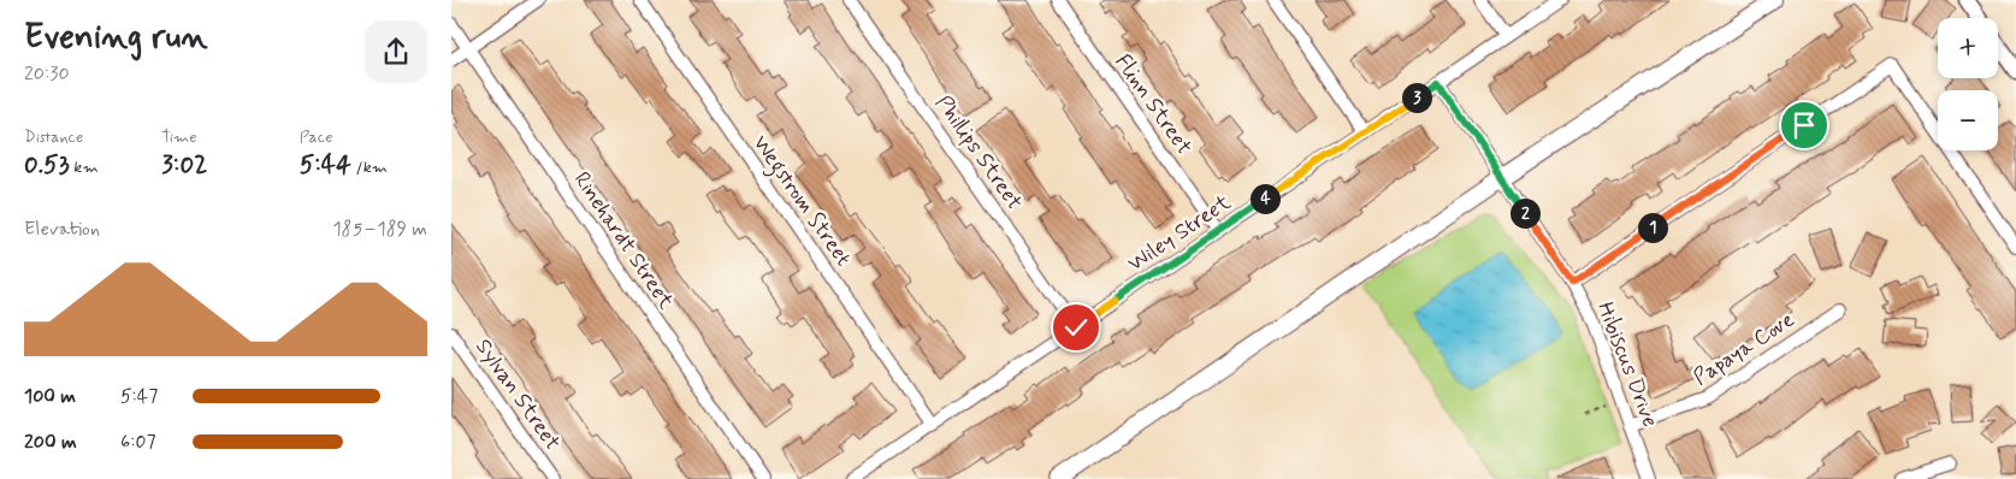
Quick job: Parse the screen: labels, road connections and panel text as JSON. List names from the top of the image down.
{
  "streets": {
    "street": [
      "Flinn Street",
      "Phillips Street",
      "Wegstrom Street",
      "Wiley Street",
      "Rinehardt Street",
      "Papaya Cove",
      "Hibiscus Drive",
      "Sylvan Street"
    ]
  },
  "crossings": [
    ["Flinn Street", "Wiley Street"],
    ["Phillips Street", "Wiley Street"],
    ["Wegstrom Street", "Wiley Street"],
    ["Wiley Street", "Hibiscus Drive"],
    ["Papaya Cove", "Hibiscus Drive"]
  ],
  "page": {
    "heading": ["Evening run", "20:30"],
    "map_buttons": ["+", "−"],
    "pins": [
      "3",
      "4",
      "2",
      "1"
    ],
    "stats": [
      ["Distance", "0.53 km"],
      ["Time", "3:02"],
      ["Pace", "5:44 /km"]
    ],
    "chart": ["Elevation", "185–189 m"],
    "list": [
      {
        "name": "100 m",
        "note": "5:47"
      },
      {
        "name": "200 m",
        "note": "6:07"
      }
    ]
  }
}
